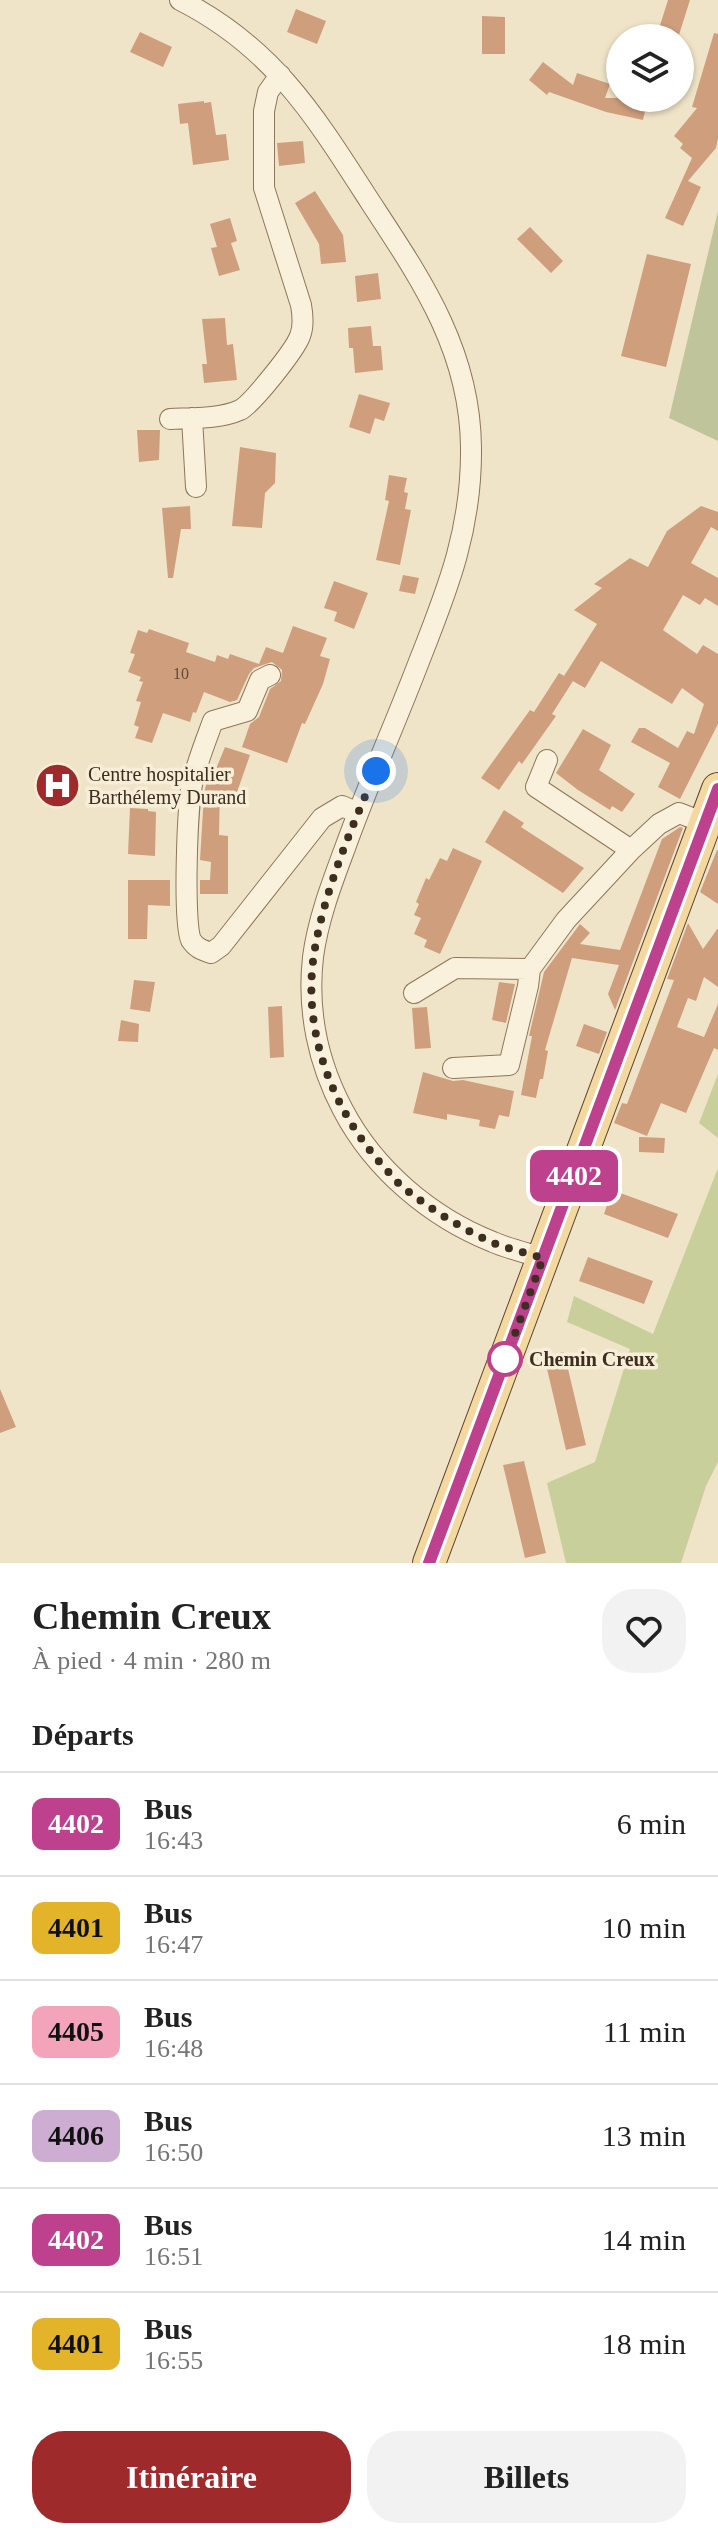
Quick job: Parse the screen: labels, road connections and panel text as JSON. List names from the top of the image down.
{
  "places": {
    "hospital": ["Centre hospitalier Barthélemy Durand"],
    "other": ["Chemin Creux"]
  },
  "lines": ["bus line 4402"],
  "house_numbers": ["10"],
  "page": {
    "on_map": "4402",
    "heading": [
      ["Chemin Creux", "À pied · 4 min · 280 m"],
      "Départs"
    ],
    "list": [
      {
        "mark": "4402",
        "name": "Bus",
        "note": "16:43",
        "value": "6 min"
      },
      {
        "mark": "4401",
        "name": "Bus",
        "note": "16:47",
        "value": "10 min"
      },
      {
        "mark": "4405",
        "name": "Bus",
        "note": "16:48",
        "value": "11 min"
      },
      {
        "mark": "4406",
        "name": "Bus",
        "note": "16:50",
        "value": "13 min"
      },
      {
        "mark": "4402",
        "name": "Bus",
        "note": "16:51",
        "value": "14 min"
      },
      {
        "mark": "4401",
        "name": "Bus",
        "note": "16:55",
        "value": "18 min"
      }
    ],
    "buttons": ["Itinéraire", "Billets"]
  }
}
